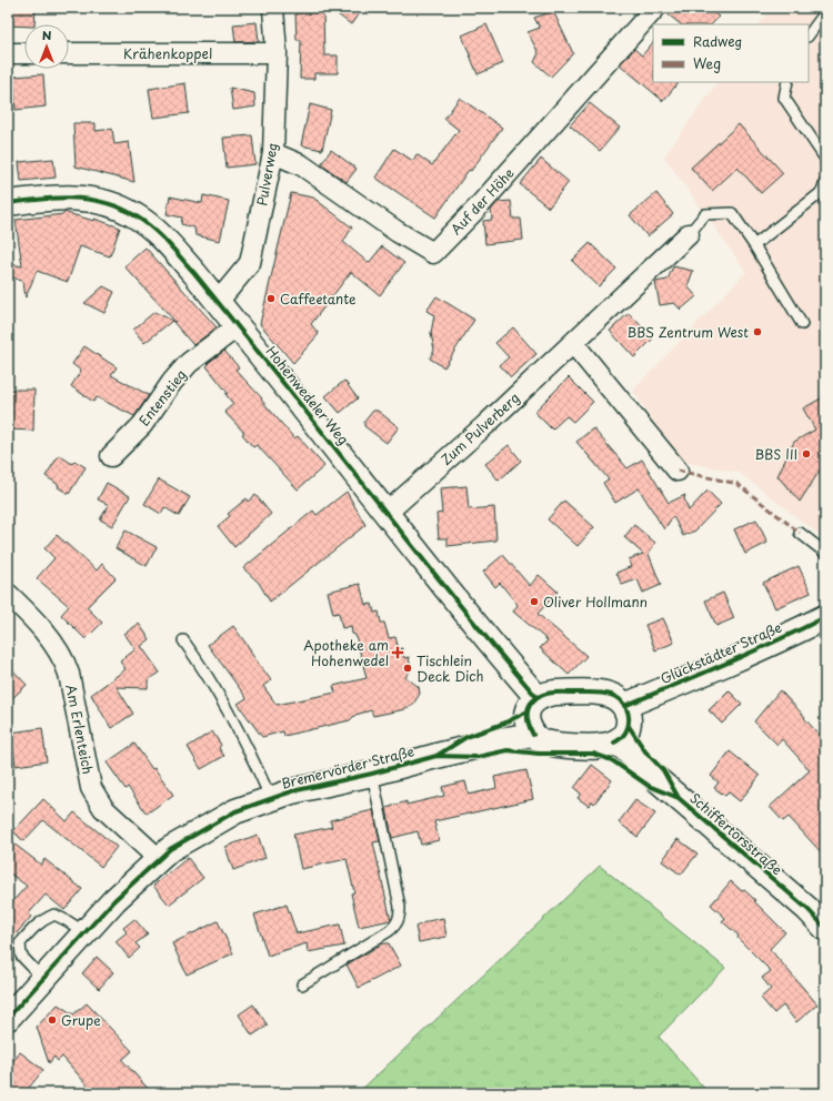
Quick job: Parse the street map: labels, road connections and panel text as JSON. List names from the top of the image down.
{
  "streets": {
    "main road": [
      "Hohenwedeler Weg",
      "Glückstädter Straße",
      "Bremervörder Straße",
      "Schiffertorsstraße"
    ],
    "street": [
      "Krähenkoppel",
      "Pulverweg",
      "Auf der Höhe",
      "Entenstieg",
      "Zum Pulverberg",
      "Am Erlenteich"
    ]
  },
  "crossings": [
    ["Krähenkoppel", "Pulverweg"],
    ["Pulverweg", "Auf der Höhe"],
    ["Pulverweg", "Hohenwedeler Weg"],
    ["Hohenwedeler Weg", "Entenstieg"],
    ["Hohenwedeler Weg", "Zum Pulverberg"],
    ["Hohenwedeler Weg", "Bremervörder Straße"],
    ["Glückstädter Straße", "Bremervörder Straße"],
    ["Glückstädter Straße", "Schiffertorsstraße"],
    ["Am Erlenteich", "Bremervörder Straße"],
    ["Bremervörder Straße", "Schiffertorsstraße"]
  ],
  "places": {
    "other": [
      "Caffeetante",
      "BBS Zentrum West",
      "BBS III",
      "Oliver Hollmann",
      "Tischlein Deck Dich",
      "Grupe"
    ],
    "health": ["Apotheke am Hohenwedel"]
  },
  "legend": ["Radweg", "Weg"],
  "north": "top"
}
